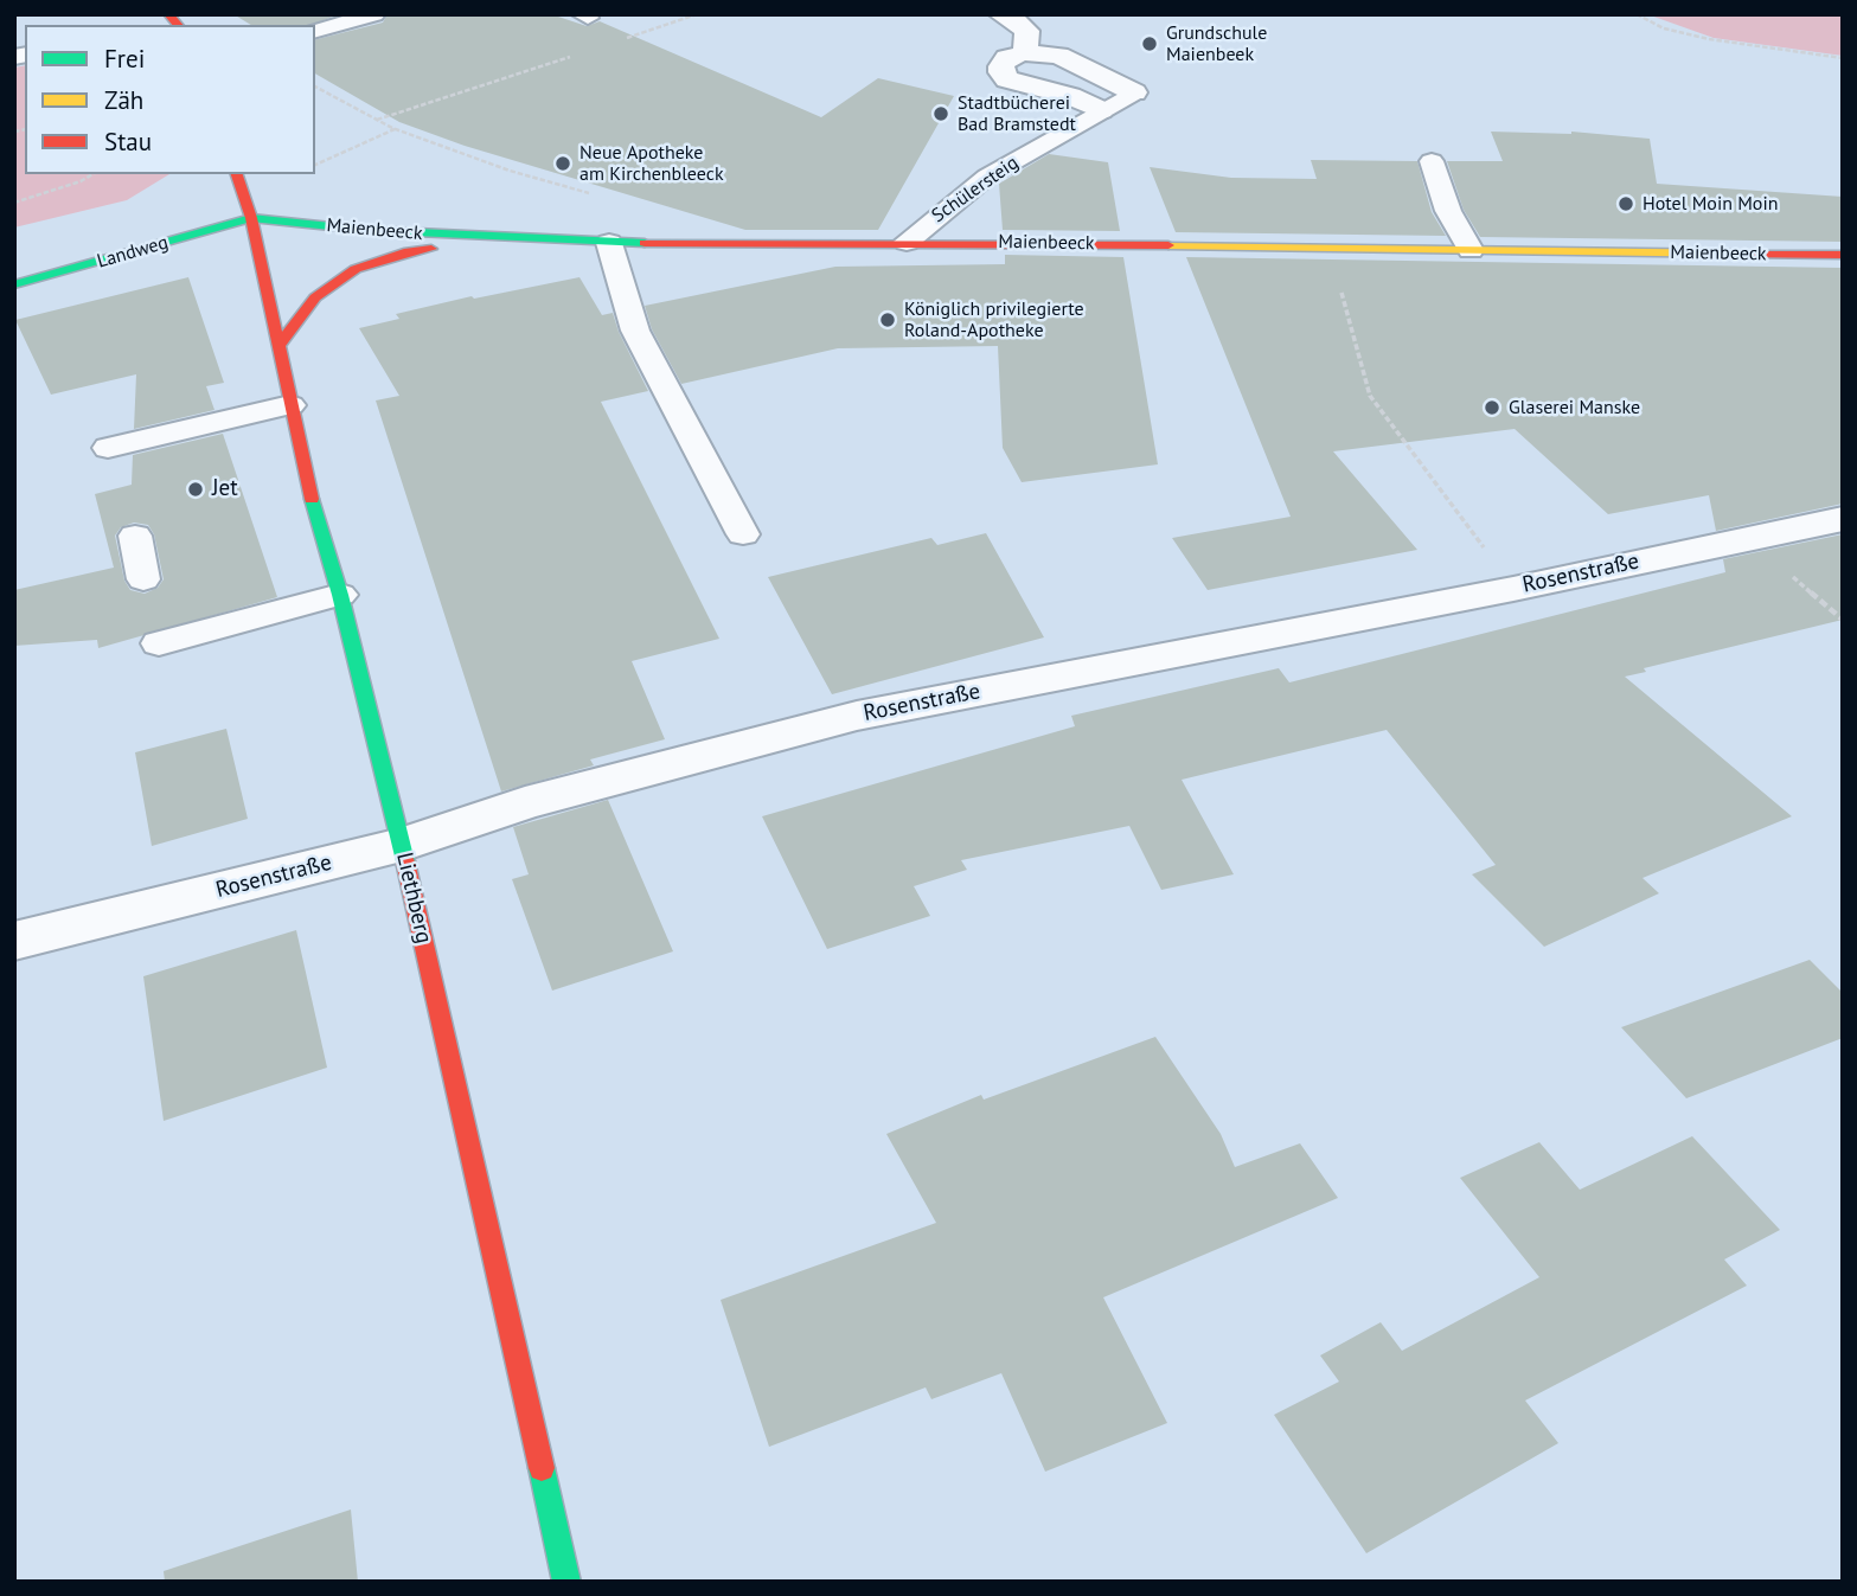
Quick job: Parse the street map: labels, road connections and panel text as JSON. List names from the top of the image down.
{
  "streets": {
    "street": [
      "Maienbeeck",
      "Landweg",
      "Rosenstraße",
      "Liethberg"
    ],
    "lane": ["Schülersteig"]
  },
  "crossings": [
    ["Schülersteig", "Maienbeeck"],
    ["Maienbeeck", "Landweg"],
    ["Maienbeeck", "Liethberg"],
    ["Landweg", "Liethberg"],
    ["Rosenstraße", "Liethberg"]
  ],
  "places": [
    "Grundschule Maienbeek",
    "Stadtbücherei Bad Bramstedt",
    "Neue Apotheke am Kirchenbleeck",
    "Hotel Moin Moin",
    "Königlich privilegierte Roland-Apotheke",
    "Glaserei Manske",
    "Jet"
  ],
  "legend": ["Frei", "Zäh", "Stau"]
}
